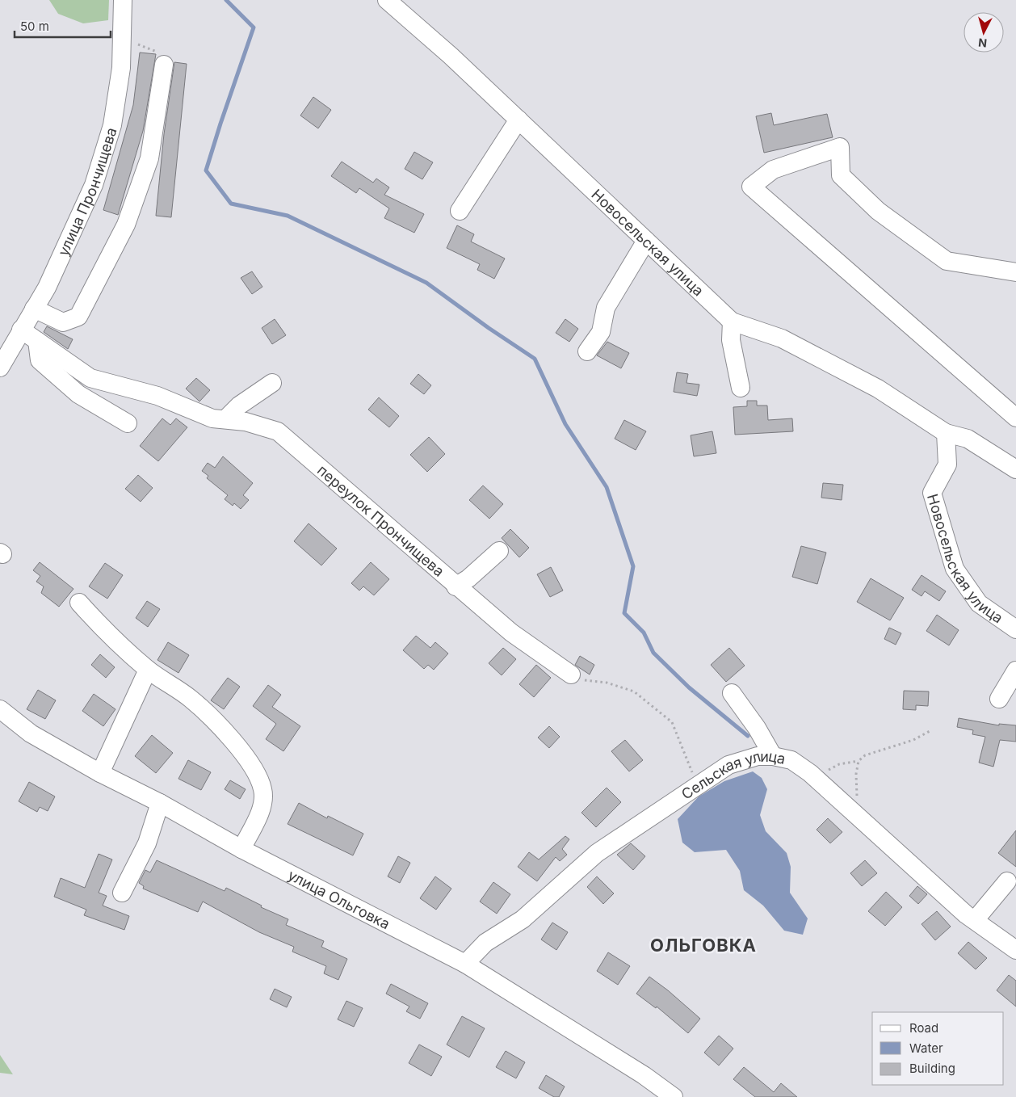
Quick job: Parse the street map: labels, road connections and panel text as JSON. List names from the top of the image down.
{
  "streets": {
    "street": [
      "улица Прончищева",
      "Новосельская улица",
      "переулок Прончищева",
      "Сельская улица",
      "улица Ольговка"
    ]
  },
  "crossings": [
    ["улица Прончищева", "переулок Прончищева"],
    ["Сельская улица", "улица Ольговка"]
  ],
  "districts": ["ОЛЬГОВКА"],
  "legend": ["Road", "Water", "Building"],
  "scale_bar": "50 m",
  "north": "bottom"
}
